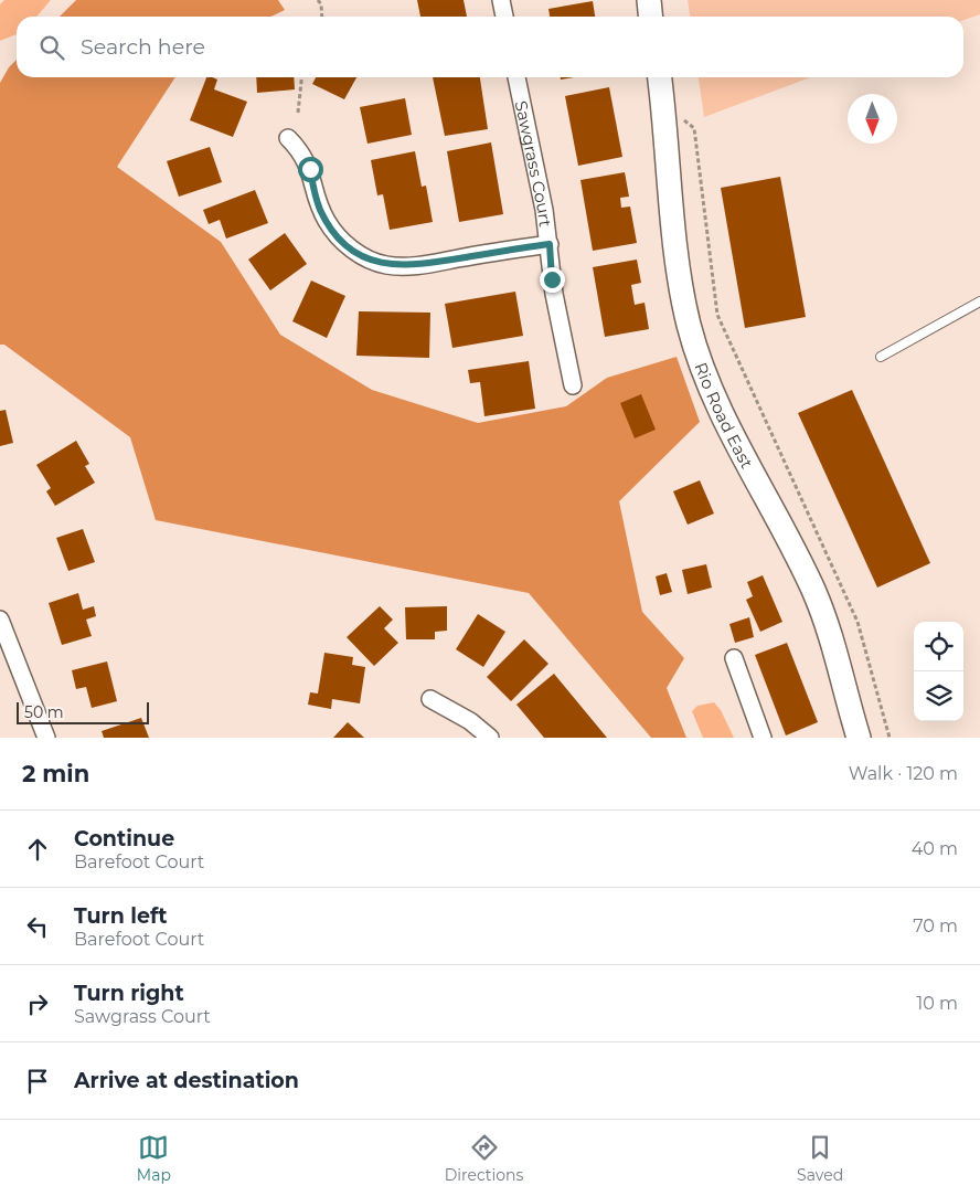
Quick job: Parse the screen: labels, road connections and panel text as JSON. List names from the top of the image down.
{
  "streets": {
    "street": ["Sawgrass Court", "Rio Road East"]
  },
  "scale_bar": "50 m",
  "north": "bottom",
  "page": {
    "search": "Search here",
    "scale": "50 m",
    "heading": ["2 min", "Walk · 120 m"],
    "list": [
      ["Continue", "Barefoot Court", "40 m"],
      ["Turn left", "Barefoot Court", "70 m"],
      ["Turn right", "Sawgrass Court", "10 m"],
      "Arrive at destination"
    ],
    "nav": ["Map", "Directions", "Saved"]
  }
}
